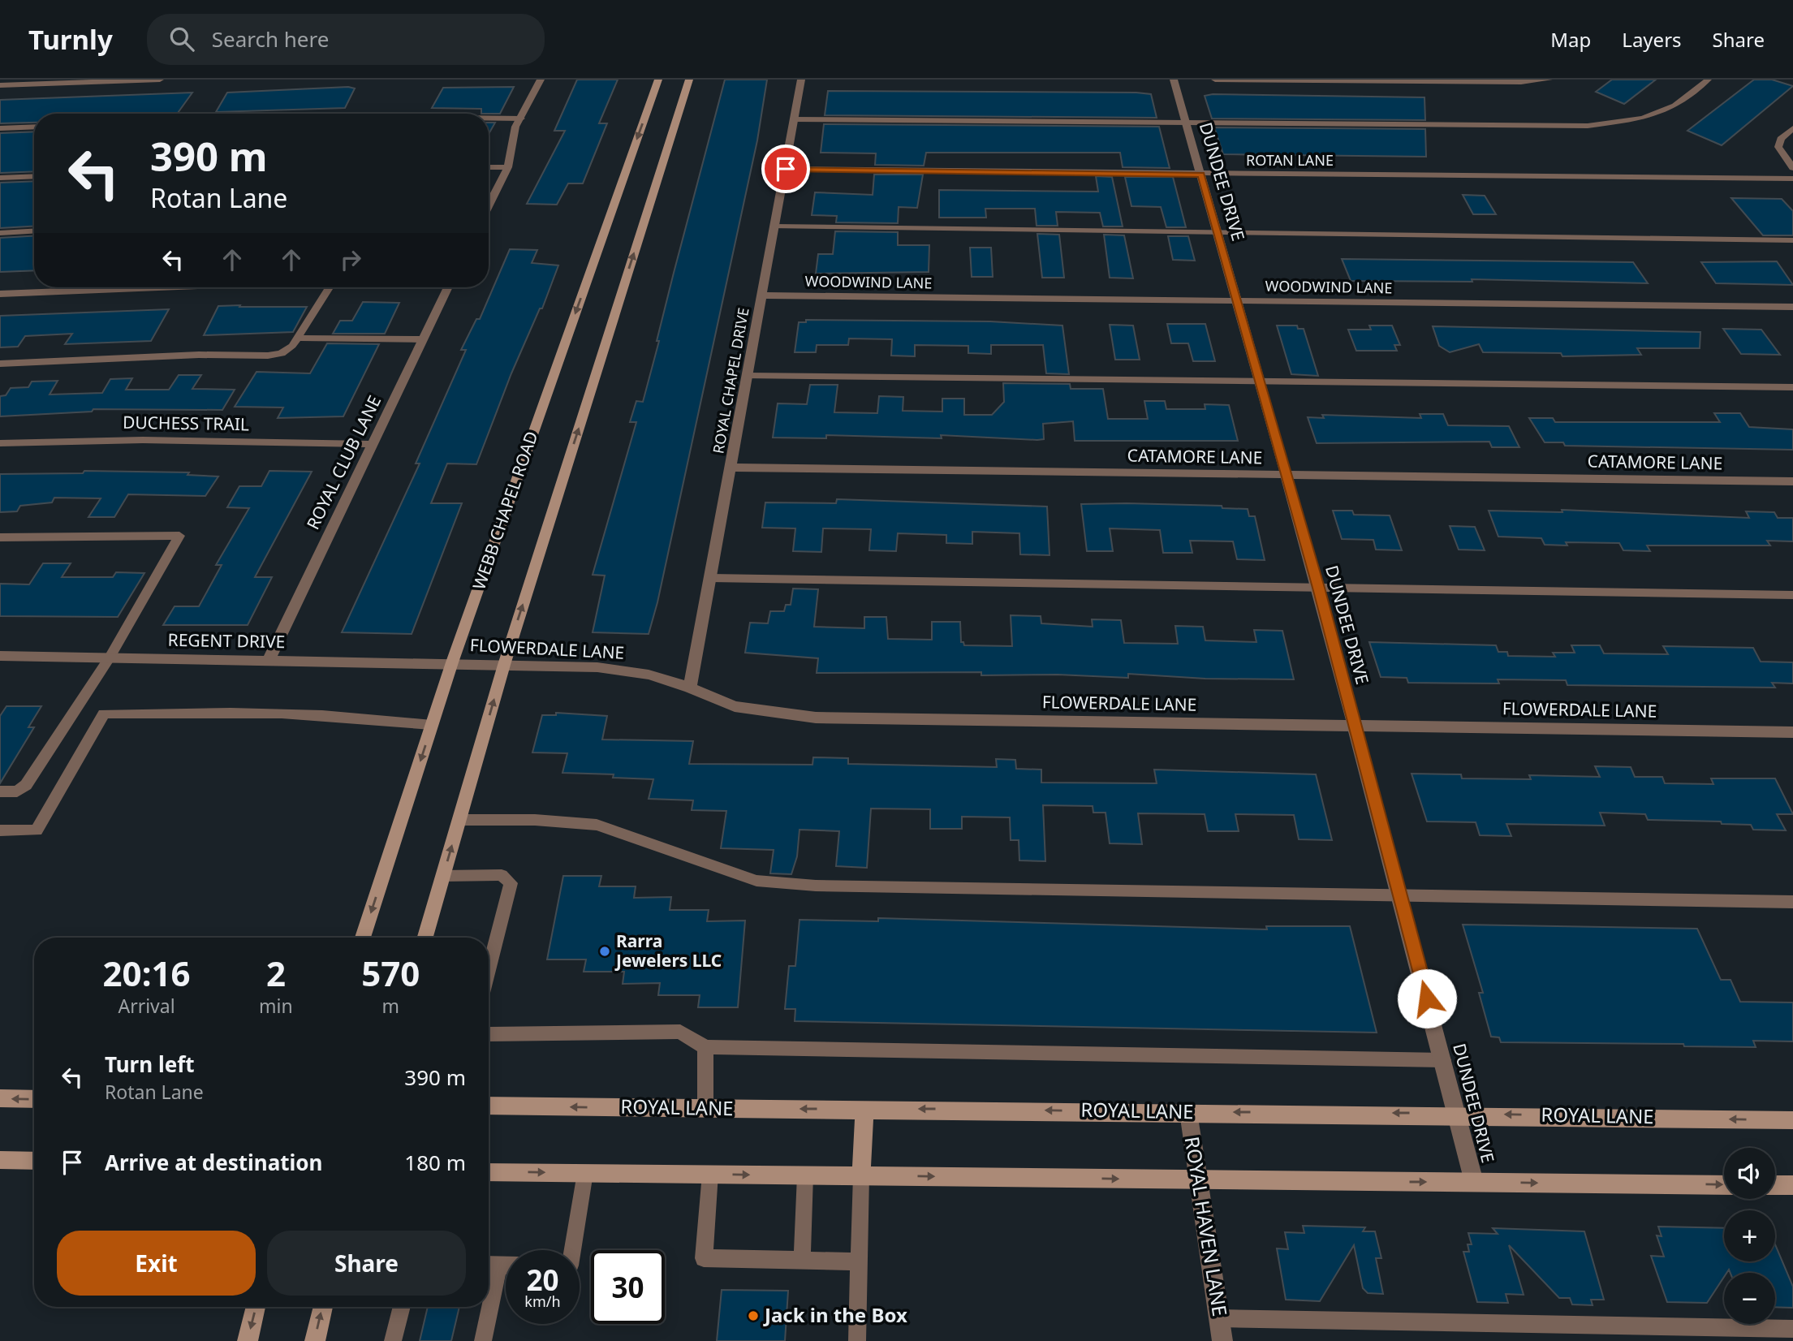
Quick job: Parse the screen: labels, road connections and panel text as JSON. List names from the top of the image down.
{
  "streets": {
    "main road": ["WEBB CHAPEL ROAD", "ROYAL LANE"],
    "street": [
      "ROTAN LANE",
      "DUNDEE DRIVE",
      "WOODWIND LANE",
      "ROYAL CHAPEL DRIVE",
      "DUCHESS TRAIL",
      "CATAMORE LANE",
      "ROYAL CLUB LANE",
      "REGENT DRIVE",
      "FLOWERDALE LANE",
      "ROYAL HAVEN LANE"
    ]
  },
  "crossings": [
    ["ROTAN LANE", "DUNDEE DRIVE"],
    ["ROTAN LANE", "ROYAL CHAPEL DRIVE"],
    ["DUNDEE DRIVE", "WOODWIND LANE"],
    ["DUNDEE DRIVE", "CATAMORE LANE"],
    ["DUNDEE DRIVE", "FLOWERDALE LANE"],
    ["DUNDEE DRIVE", "ROYAL LANE"],
    ["WOODWIND LANE", "ROYAL CHAPEL DRIVE"],
    ["ROYAL CHAPEL DRIVE", "CATAMORE LANE"],
    ["ROYAL CHAPEL DRIVE", "FLOWERDALE LANE"],
    ["DUCHESS TRAIL", "ROYAL CLUB LANE"],
    ["ROYAL CLUB LANE", "REGENT DRIVE"],
    ["WEBB CHAPEL ROAD", "REGENT DRIVE"],
    ["WEBB CHAPEL ROAD", "FLOWERDALE LANE"],
    ["REGENT DRIVE", "FLOWERDALE LANE"],
    ["ROYAL LANE", "ROYAL HAVEN LANE"]
  ],
  "places": ["Rarra Jewelers LLC", "Jack in the Box"],
  "page": {
    "header": "Turnly",
    "search": "Search here",
    "nav": ["Map", "Layers", "Share"],
    "turn": ["390 m", "Rotan Lane"],
    "eta": [
      "20:16",
      "Arrival",
      "2",
      "min",
      "570",
      "m"
    ],
    "list": [
      {
        "name": "Turn left",
        "note": "Rotan Lane",
        "value": "390 m"
      },
      {
        "name": "Arrive at destination",
        "value": "180 m"
      }
    ],
    "map_buttons": ["+", "−"],
    "buttons": ["Exit", "Share"],
    "speed": "20 km/h",
    "limit": "30"
  }
}
